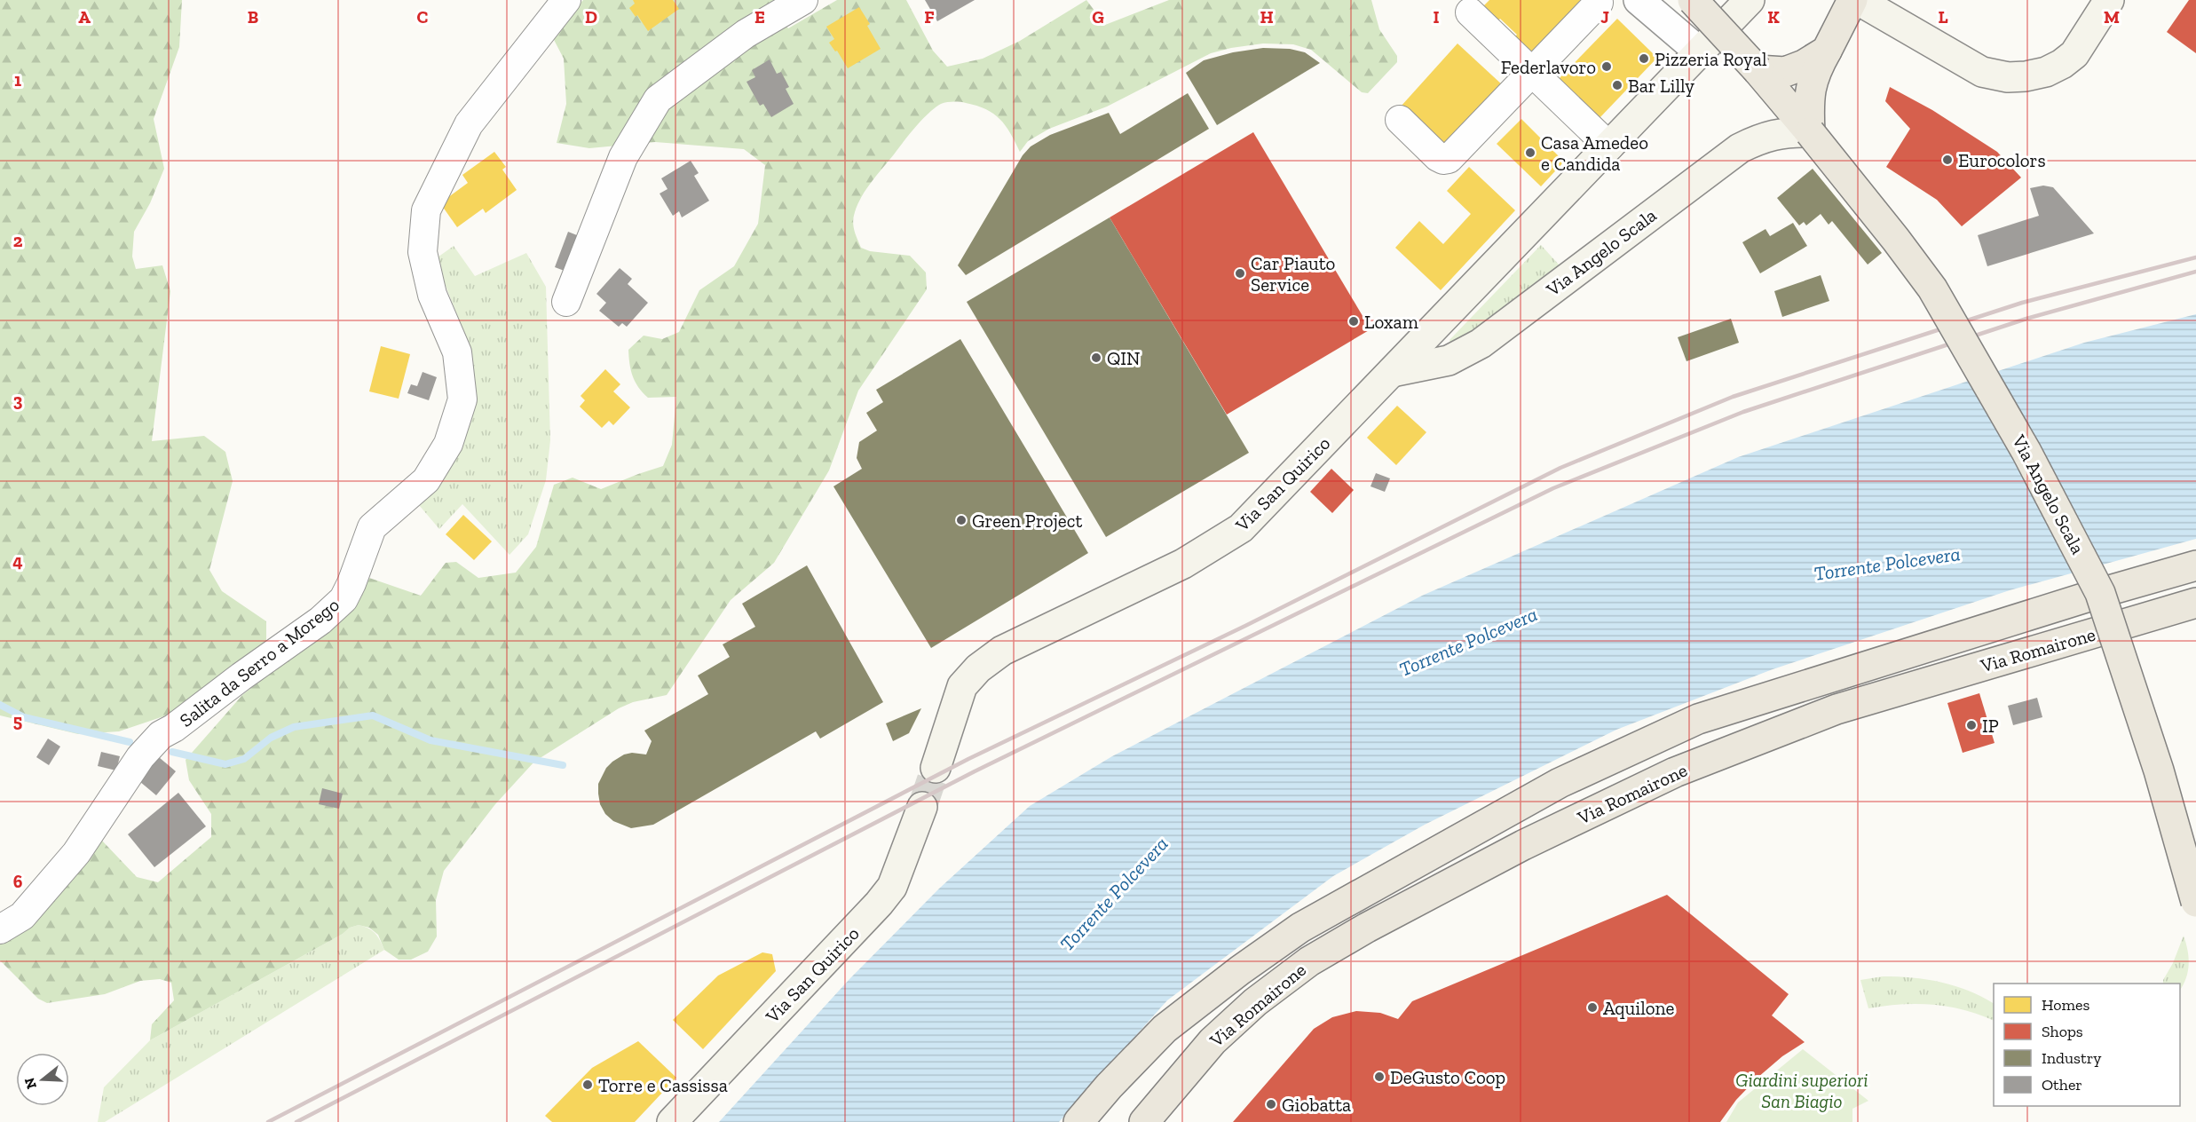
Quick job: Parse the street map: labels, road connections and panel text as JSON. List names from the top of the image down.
{
  "streets": {
    "main road": ["Via Angelo Scala", "Via San Quirico", "Via Romairone"],
    "street": ["Salita da Serro a Morego"]
  },
  "crossings": [
    ["Via Angelo Scala", "Via San Quirico"]
  ],
  "water": ["Torrente Polcevera"],
  "parks": ["Giardini superiori San Biagio"],
  "places": [
    "Pizzeria Royal",
    "Federlavoro",
    "Bar Lilly",
    "Casa Amedeo e Candida",
    "Eurocolors",
    "Car Piauto Service",
    "Loxam",
    "QIN",
    "Green Project",
    "IP",
    "Aquilone",
    "DeGusto Coop",
    "Torre e Cassissa",
    "Giobatta"
  ],
  "legend": [
    "Homes",
    "Shops",
    "Industry",
    "Other"
  ],
  "north": "left",
  "grid": {
    "columns": [
      "A",
      "B",
      "C",
      "D",
      "E",
      "F",
      "G",
      "H",
      "I",
      "J",
      "K",
      "L",
      "M"
    ],
    "rows": [
      "1",
      "2",
      "3",
      "4",
      "5",
      "6"
    ]
  }
}
